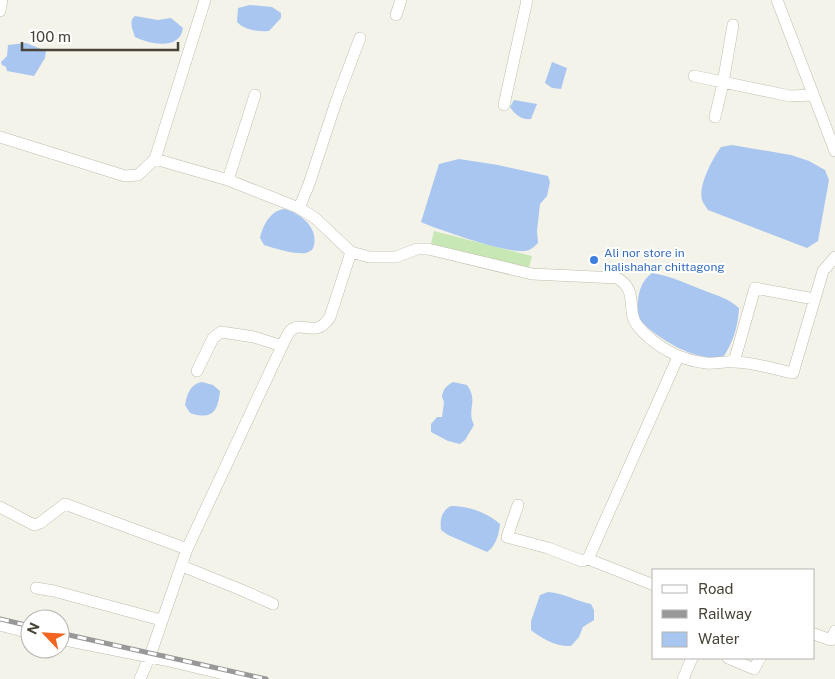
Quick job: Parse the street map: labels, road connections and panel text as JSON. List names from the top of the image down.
{
  "places": ["Ali nor store in halishahar chittagong"],
  "legend": ["Road", "Railway", "Water"],
  "scale_bar": "100 m",
  "north": "top left"
}
